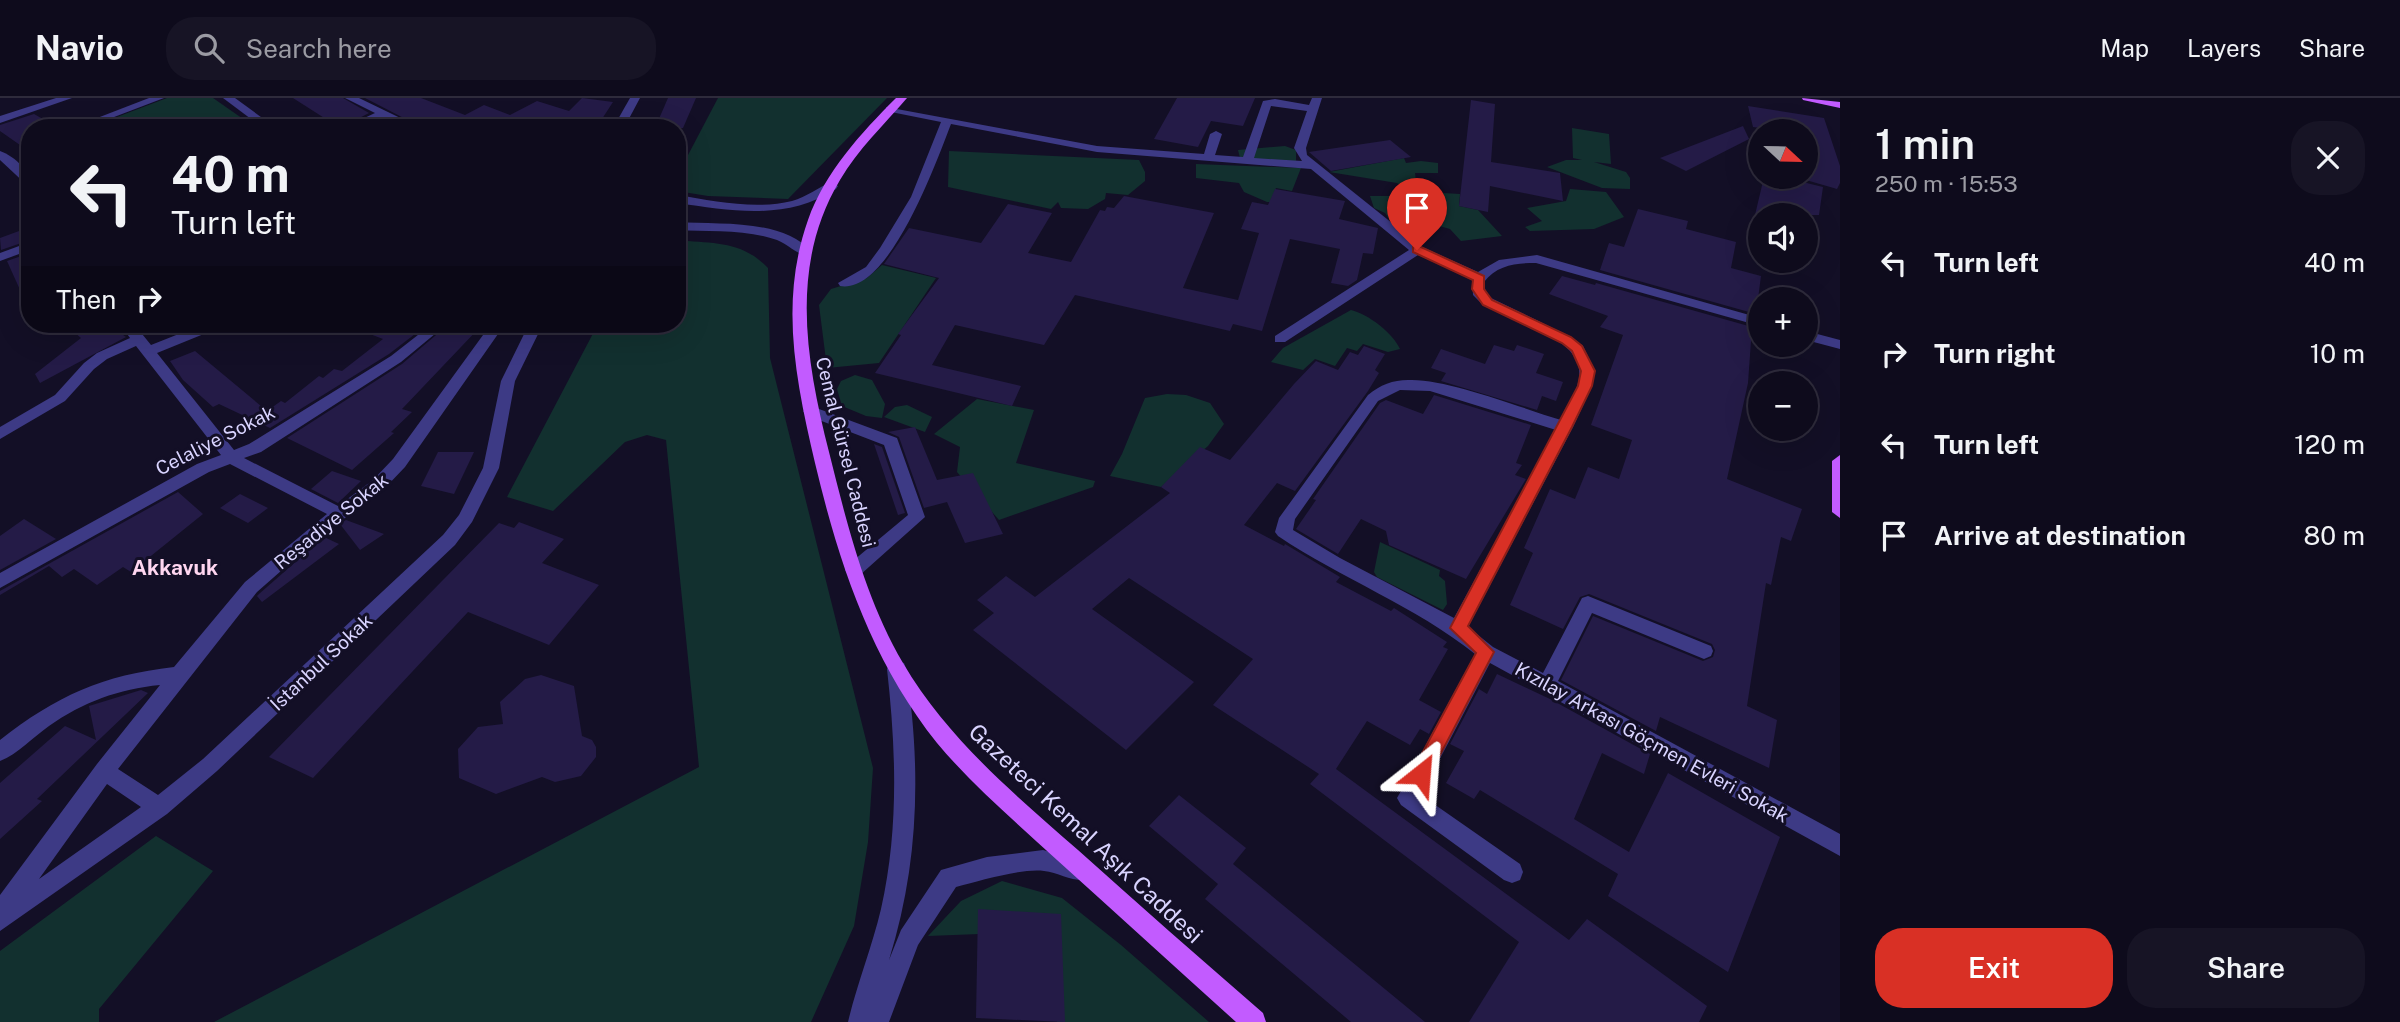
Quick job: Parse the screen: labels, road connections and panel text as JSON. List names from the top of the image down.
{
  "streets": {
    "main road": ["Cemal Gürsel Caddesi", "Gazeteci Kemal Aşık Caddesi"],
    "street": [
      "Celaliye Sokak",
      "Reşadiye Sokak",
      "İstanbul Sokak",
      "Kızılay Arkası Göçmen Evleri Sokak"
    ]
  },
  "crossings": [
    ["Cemal Gürsel Caddesi", "Gazeteci Kemal Aşık Caddesi"]
  ],
  "districts": ["Akkavuk"],
  "north": "right",
  "page": {
    "header": "Navio",
    "search": "Search here",
    "nav": ["Map", "Layers", "Share"],
    "heading": ["1 min", "250 m · 15:53"],
    "map_buttons": ["+", "−"],
    "turn": ["40 m", "Turn left"],
    "list": [
      {
        "name": "Turn left",
        "value": "40 m"
      },
      {
        "name": "Turn right",
        "value": "10 m"
      },
      {
        "name": "Turn left",
        "value": "120 m"
      },
      {
        "name": "Arrive at destination",
        "value": "80 m"
      }
    ],
    "then": "Then",
    "buttons": ["Exit", "Share"]
  }
}
